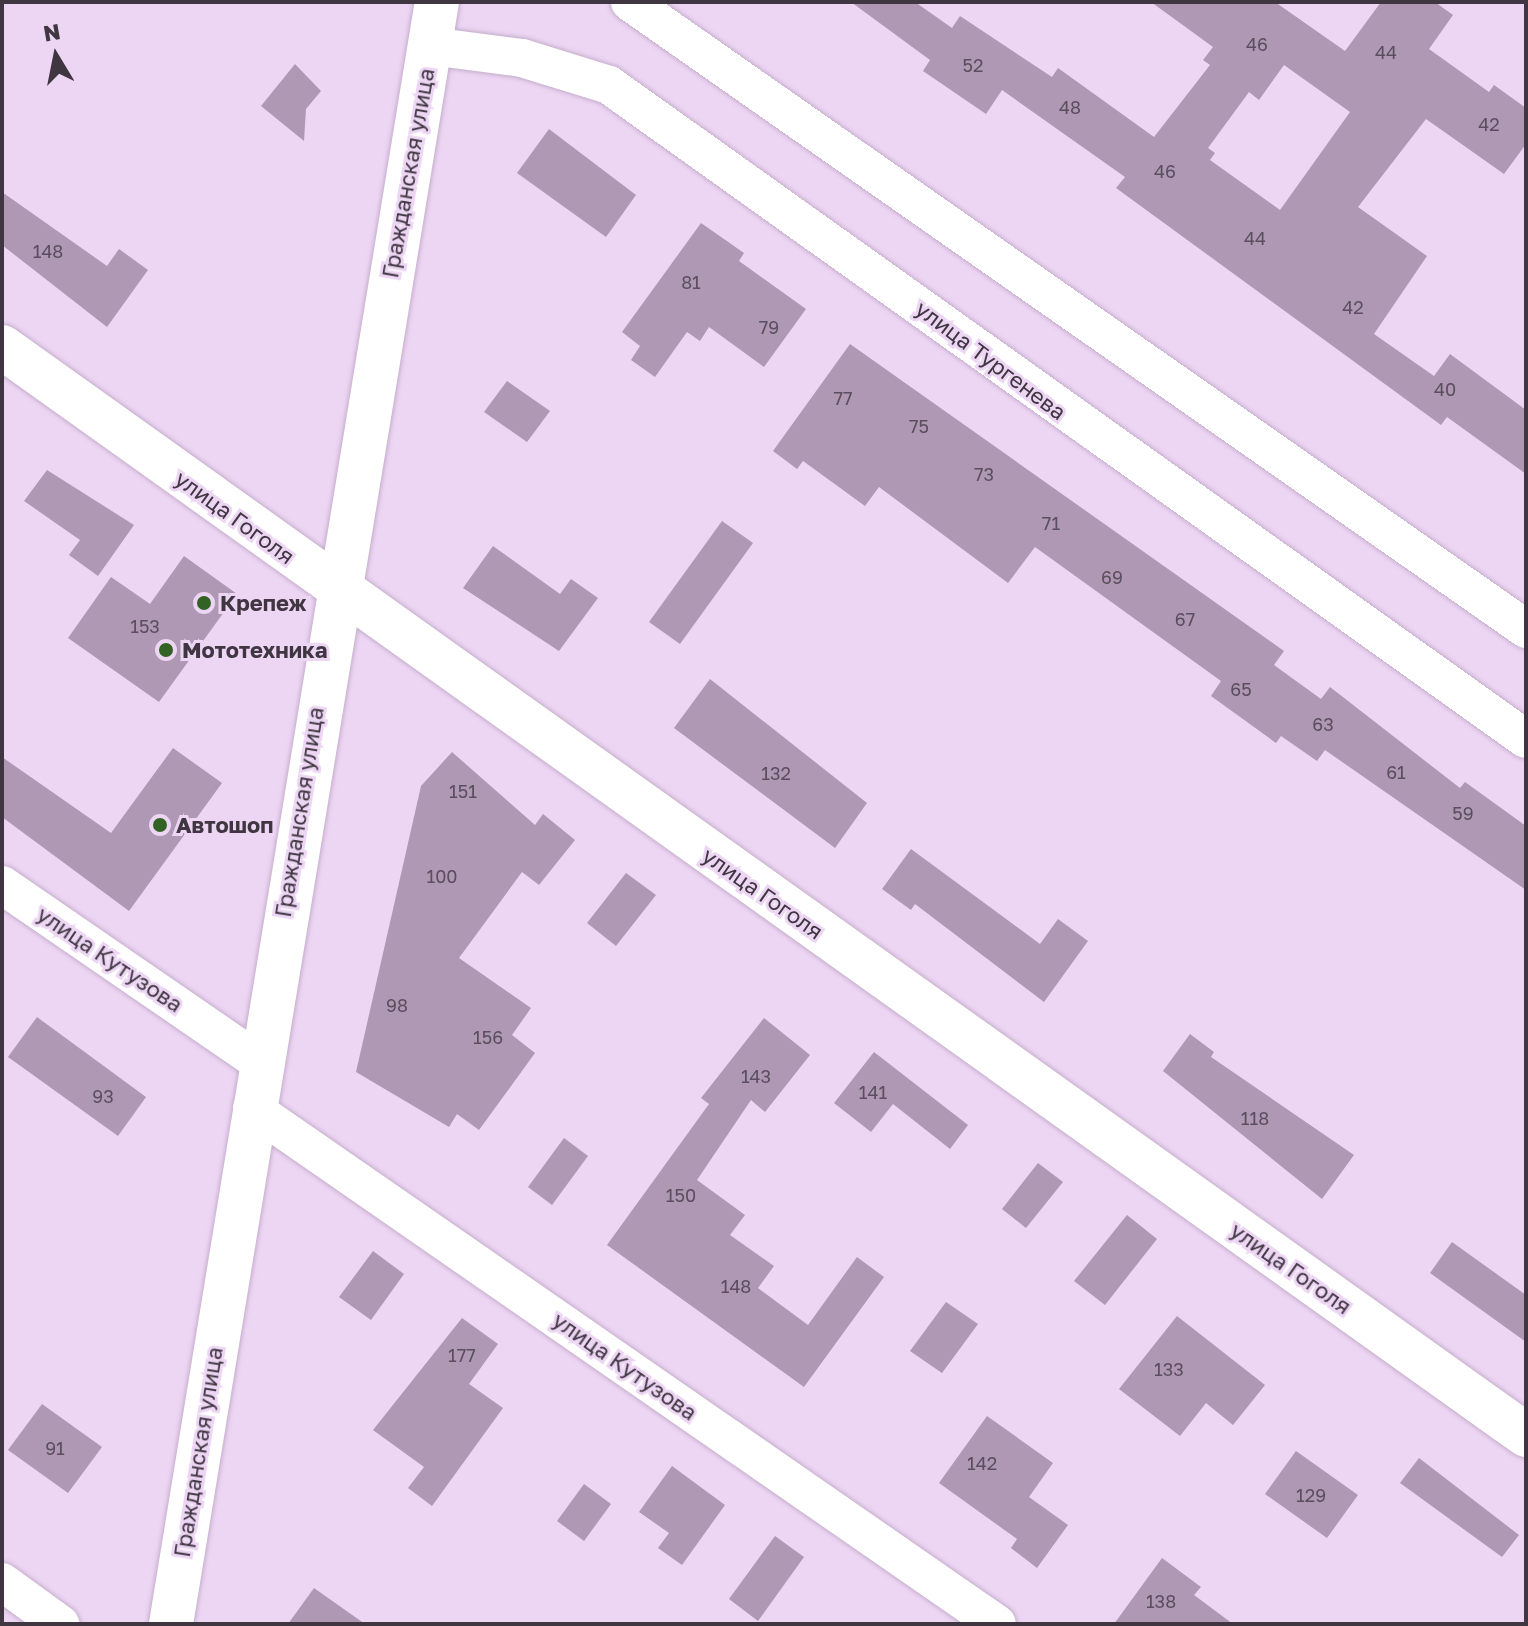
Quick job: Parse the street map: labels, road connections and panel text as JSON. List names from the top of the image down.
{
  "streets": {
    "main road": ["Гражданская улица", "улица Гоголя"],
    "street": ["улица Тургенева", "улица Кутузова"]
  },
  "crossings": [
    ["Гражданская улица", "улица Тургенева"],
    ["Гражданская улица", "улица Гоголя"],
    ["Гражданская улица", "улица Кутузова"]
  ],
  "places": ["Крепеж", "Мототехника", "Автошоп"],
  "house_numbers": [
    "46",
    "44",
    "52",
    "48",
    "42",
    "46",
    "44",
    "148",
    "81",
    "42",
    "79",
    "40",
    "77",
    "75",
    "73",
    "71",
    "69",
    "67",
    "153",
    "65",
    "63",
    "61",
    "132",
    "151",
    "59",
    "100",
    "98",
    "156",
    "143",
    "141",
    "93",
    "118",
    "150",
    "148",
    "177",
    "133",
    "91",
    "142",
    "129",
    "138"
  ],
  "north": "top"
}
